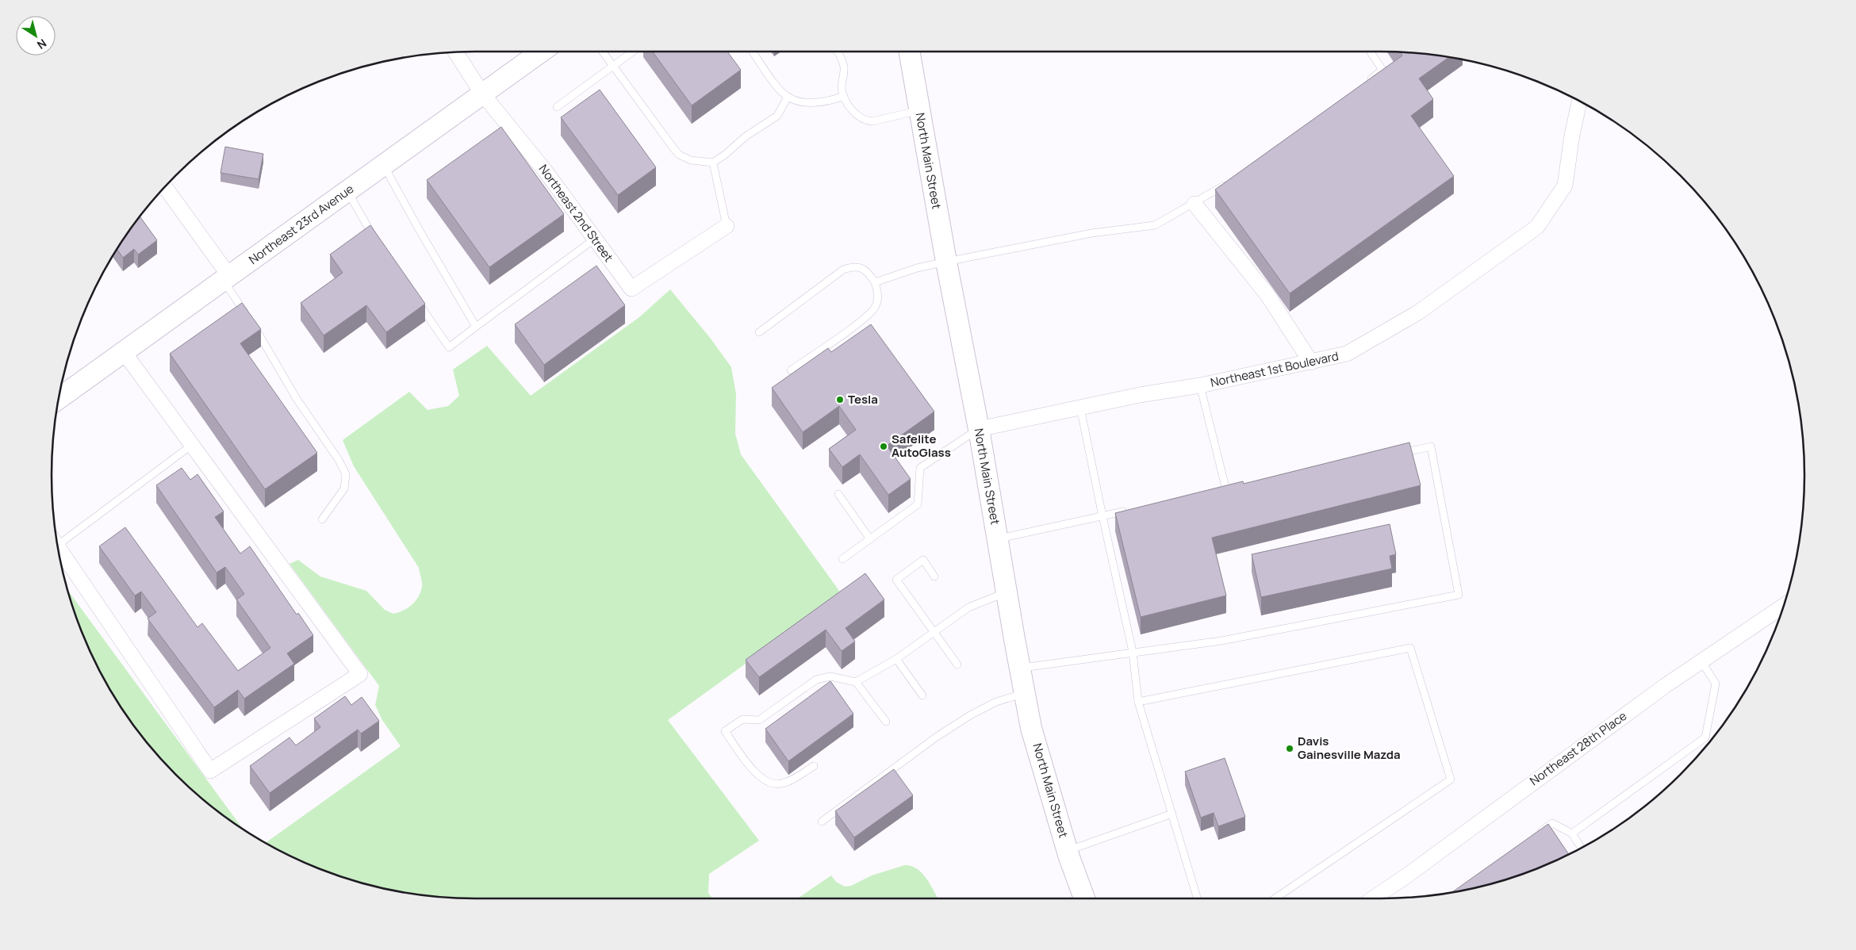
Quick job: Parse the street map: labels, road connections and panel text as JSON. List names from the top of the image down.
{
  "streets": {
    "main road": ["North Main Street", "Northeast 23rd Avenue"],
    "street": ["Northeast 2nd Street", "Northeast 1st Boulevard", "Northeast 28th Place"]
  },
  "crossings": [
    ["North Main Street", "Northeast 1st Boulevard"],
    ["Northeast 2nd Street", "Northeast 23rd Avenue"]
  ],
  "places": ["Tesla", "Safelite AutoGlass", "Davis Gainesville Mazda"],
  "north": "bottom right"
}
